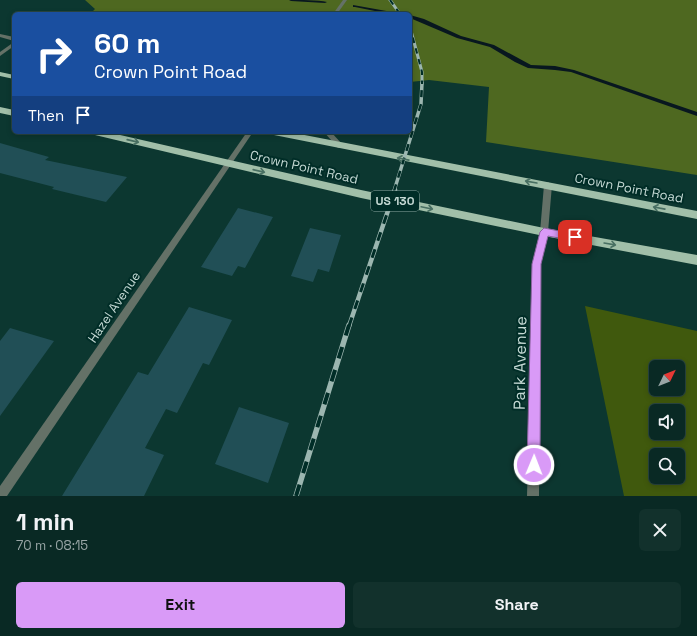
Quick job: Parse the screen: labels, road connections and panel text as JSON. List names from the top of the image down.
{
  "streets": {
    "highway": ["Crown Point Road", "US 130"],
    "street": ["Hazel Avenue", "Park Avenue"]
  },
  "crossings": [
    ["Crown Point Road", "Hazel Avenue"],
    ["Crown Point Road", "Park Avenue"]
  ],
  "north": "top right",
  "page": {
    "turn": ["60 m", "Crown Point Road"],
    "then": "Then",
    "heading": ["1 min", "70 m · 08:15"],
    "buttons": ["Exit", "Share"]
  }
}
